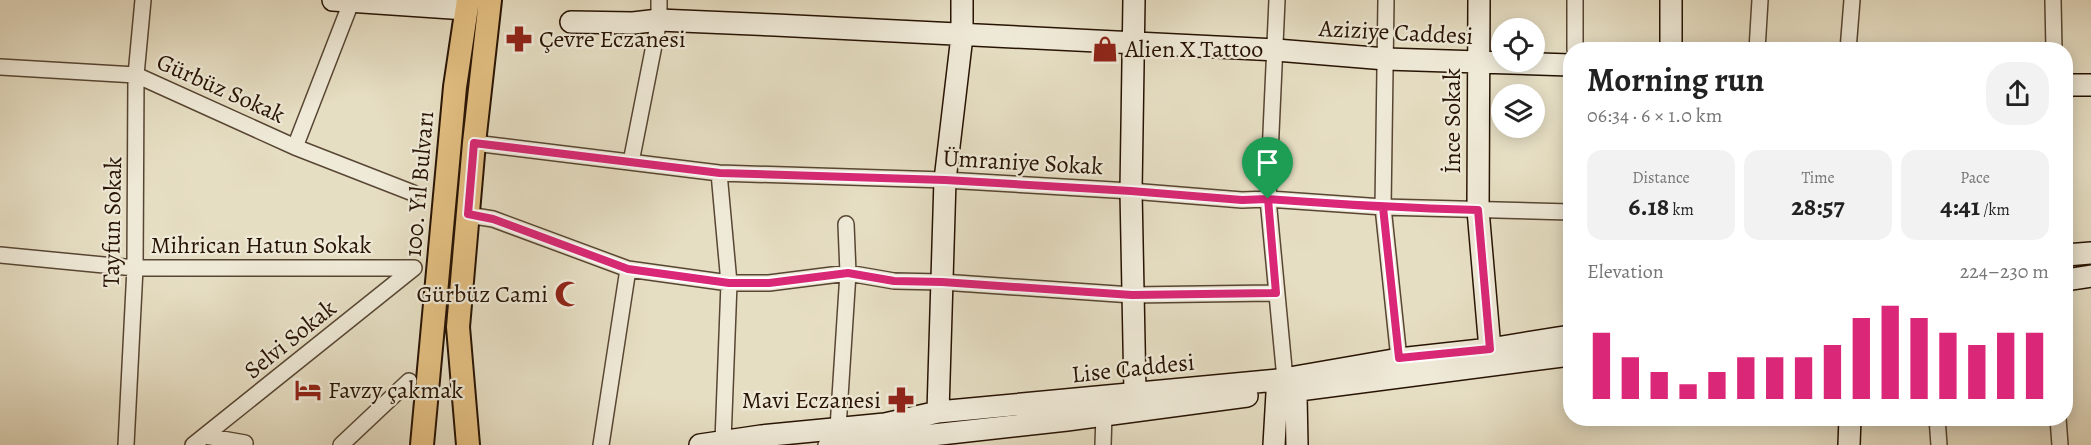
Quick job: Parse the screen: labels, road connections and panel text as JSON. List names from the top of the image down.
{
  "streets": {
    "main road": ["100. Yıl Bulvarı"],
    "street": [
      "Aziziye Caddesi",
      "Gürbüz Sokak",
      "İnce Sokak",
      "Ümraniye Sokak",
      "Tayfun Sokak",
      "Mihrican Hatun Sokak",
      "Selvi Sokak",
      "Lise Caddesi"
    ]
  },
  "crossings": [
    ["Aziziye Caddesi", "İnce Sokak"],
    ["Gürbüz Sokak", "Tayfun Sokak"],
    ["İnce Sokak", "Ümraniye Sokak"],
    ["İnce Sokak", "Lise Caddesi"],
    ["Tayfun Sokak", "Mihrican Hatun Sokak"],
    ["Mihrican Hatun Sokak", "Selvi Sokak"]
  ],
  "places": {
    "pharmacy": ["Çevre Eczanesi", "Mavi Eczanesi"],
    "shop": ["Alien X Tattoo"],
    "mosque": ["Gürbüz Cami"],
    "hotel": ["Favzy çakmak"]
  },
  "page": {
    "heading": ["Morning run", "06:34 · 6 × 1.0 km"],
    "stats": [
      ["Distance", "6.18 km"],
      ["Time", "28:57"],
      ["Pace", "4:41 /km"]
    ],
    "chart": ["Elevation", "224–230 m"]
  }
}
